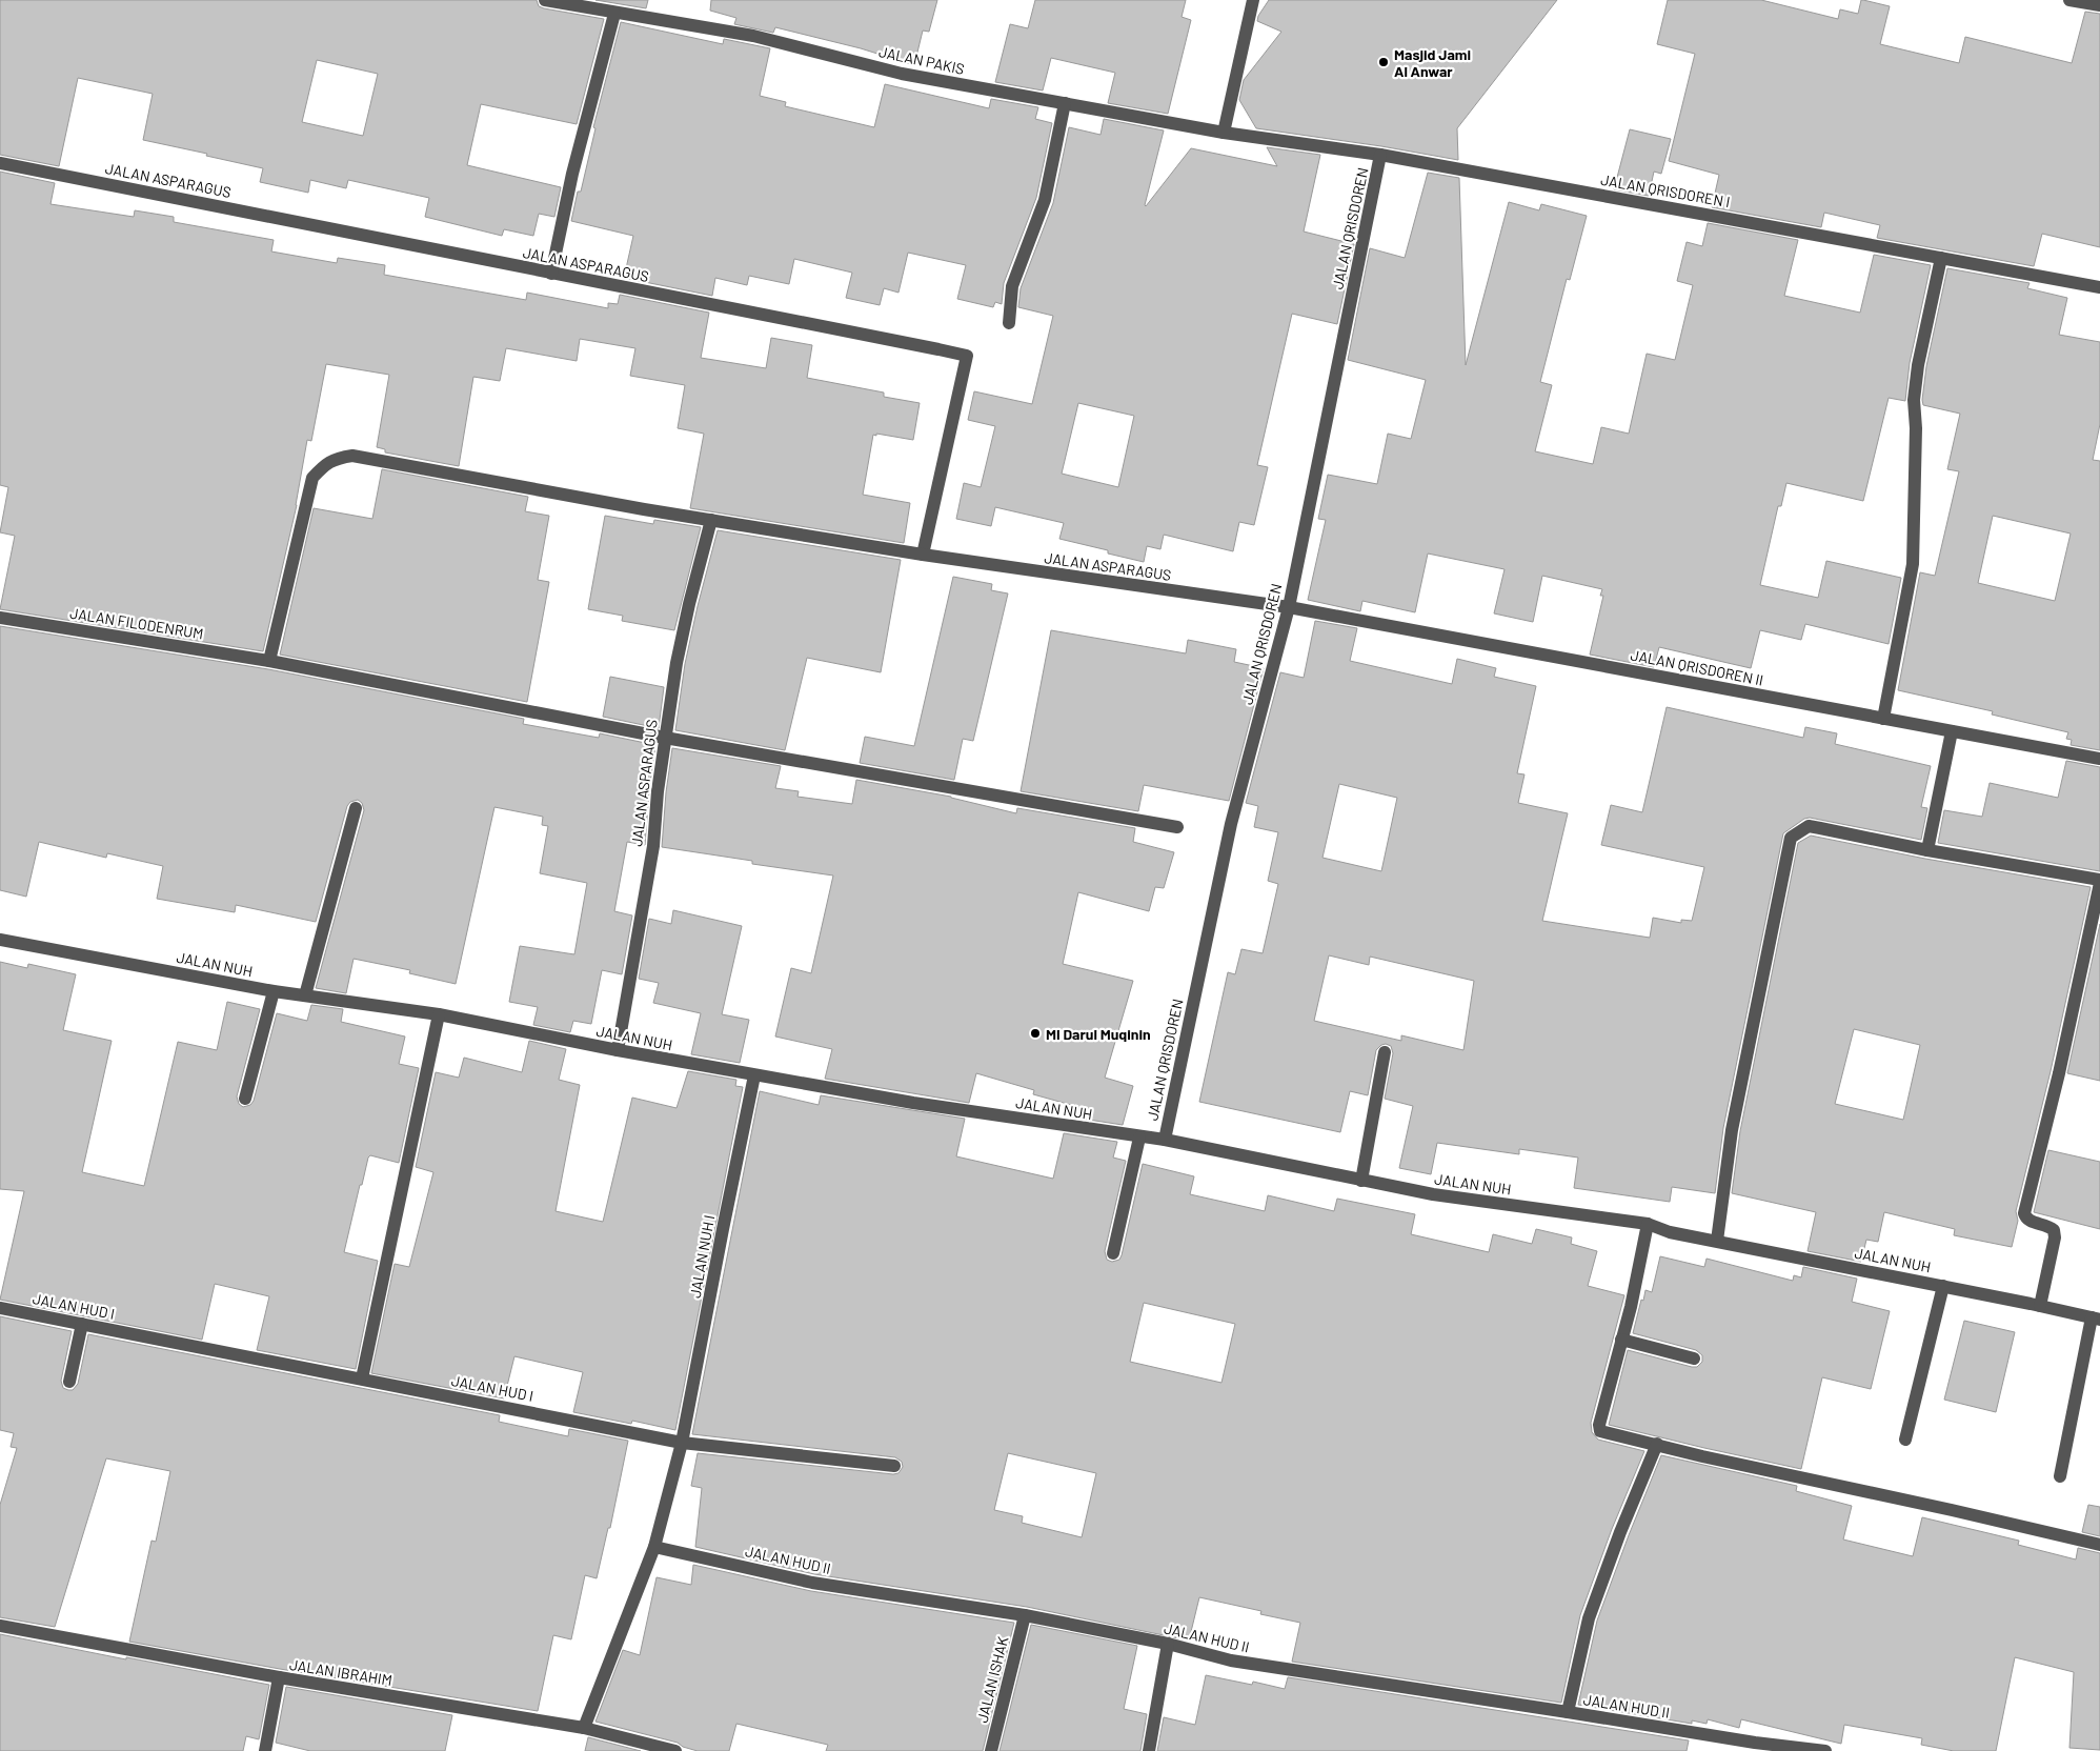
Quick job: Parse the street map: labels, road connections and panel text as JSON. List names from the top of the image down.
{
  "streets": {
    "street": [
      "JALAN PAKIS",
      "JALAN ASPARAGUS",
      "JALAN QRISDOREN I",
      "JALAN QRISDOREN",
      "JALAN FILODENRUM",
      "JALAN QRISDOREN II",
      "JALAN NUH",
      "JALAN NUH I",
      "JALAN HUD I",
      "JALAN HUD II",
      "JALAN IBRAHIM",
      "JALAN ISHAK"
    ]
  },
  "crossings": [
    ["JALAN PAKIS", "JALAN QRISDOREN I"],
    ["JALAN ASPARAGUS", "JALAN QRISDOREN"],
    ["JALAN ASPARAGUS", "JALAN FILODENRUM"],
    ["JALAN ASPARAGUS", "JALAN QRISDOREN II"],
    ["JALAN ASPARAGUS", "JALAN NUH"],
    ["JALAN QRISDOREN I", "JALAN QRISDOREN"],
    ["JALAN QRISDOREN", "JALAN QRISDOREN II"],
    ["JALAN QRISDOREN", "JALAN NUH"],
    ["JALAN NUH", "JALAN NUH I"],
    ["JALAN NUH I", "JALAN HUD I"],
    ["JALAN HUD II", "JALAN ISHAK"]
  ],
  "places": ["Masjid Jami Al Anwar", "MI Darul Muqinin"]
}
